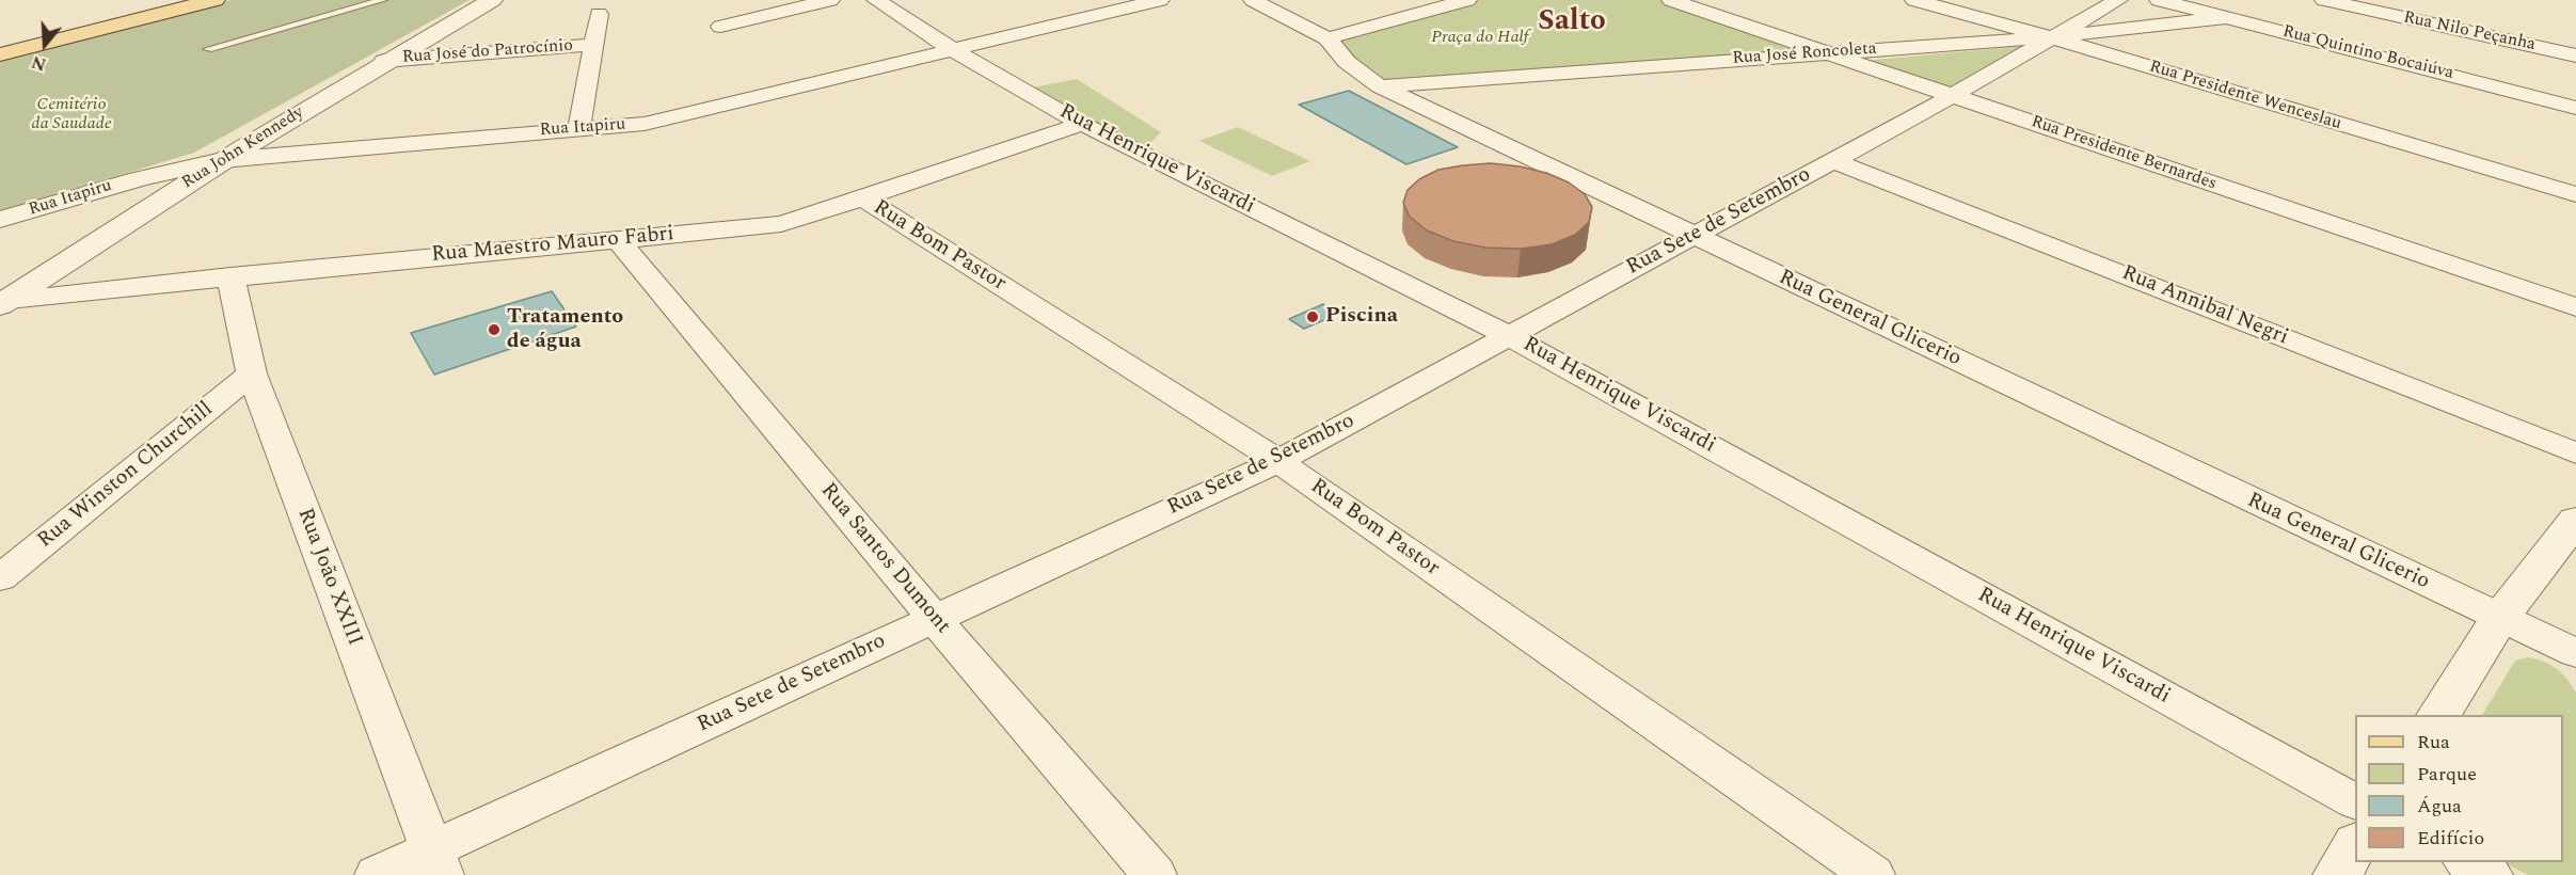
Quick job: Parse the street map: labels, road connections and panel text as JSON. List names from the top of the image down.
{
  "streets": {
    "street": [
      "Rua Nilo Peçanha",
      "Rua José do Patrocínio",
      "Rua Quintino Bocaiúva",
      "Rua José Roncoleta",
      "Rua Presidente Wenceslau",
      "Rua Itapiru",
      "Rua John Kennedy",
      "Rua Presidente Bernardes",
      "Rua Henrique Viscardi",
      "Rua Sete de Setembro",
      "Rua Maestro Mauro Fabri",
      "Rua Bom Pastor",
      "Rua Annibal Negri",
      "Rua General Glicerio",
      "Rua Winston Churchill",
      "Rua Santos Dumont",
      "Rua João XXIII"
    ]
  },
  "crossings": [
    ["Rua José do Patrocínio", "Rua John Kennedy"],
    ["Rua Quintino Bocaiúva", "Rua José Roncoleta"],
    ["Rua José Roncoleta", "Rua Presidente Wenceslau"],
    ["Rua José Roncoleta", "Rua Presidente Bernardes"],
    ["Rua José Roncoleta", "Rua Sete de Setembro"],
    ["Rua José Roncoleta", "Rua General Glicerio"],
    ["Rua Presidente Wenceslau", "Rua Sete de Setembro"],
    ["Rua Itapiru", "Rua John Kennedy"],
    ["Rua Itapiru", "Rua Henrique Viscardi"],
    ["Rua John Kennedy", "Rua Maestro Mauro Fabri"],
    ["Rua Presidente Bernardes", "Rua Sete de Setembro"],
    ["Rua Henrique Viscardi", "Rua Sete de Setembro"],
    ["Rua Henrique Viscardi", "Rua Maestro Mauro Fabri"],
    ["Rua Sete de Setembro", "Rua Bom Pastor"],
    ["Rua Sete de Setembro", "Rua Annibal Negri"],
    ["Rua Sete de Setembro", "Rua General Glicerio"],
    ["Rua Sete de Setembro", "Rua Santos Dumont"],
    ["Rua Sete de Setembro", "Rua João XXIII"],
    ["Rua Maestro Mauro Fabri", "Rua Bom Pastor"],
    ["Rua Maestro Mauro Fabri", "Rua Santos Dumont"],
    ["Rua Maestro Mauro Fabri", "Rua João XXIII"],
    ["Rua Winston Churchill", "Rua João XXIII"]
  ],
  "districts": ["Salto"],
  "parks": ["Praça do Half", "Cemitério da Saudade"],
  "places": ["Piscina", "Tratamento de água"],
  "legend": [
    "Rua",
    "Parque",
    "Água",
    "Edifício"
  ],
  "north": "bottom"
}
